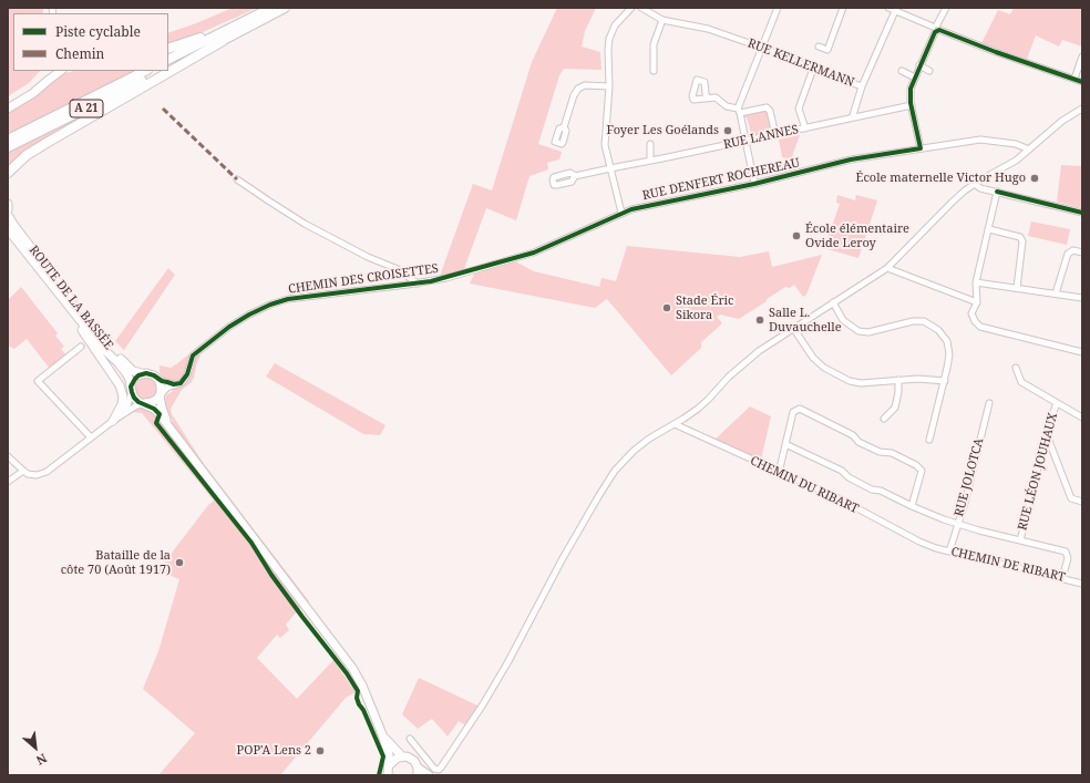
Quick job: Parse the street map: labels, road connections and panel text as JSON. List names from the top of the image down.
{
  "streets": {
    "highway": ["A 21"],
    "main road": ["ROUTE DE LA BASSÉE"],
    "street": [
      "RUE KELLERMANN",
      "RUE LANNES",
      "RUE DENFERT ROCHEREAU",
      "CHEMIN DES CROISETTES",
      "RUE LÉON JOUHAUX",
      "RUE JOLOTCA",
      "CHEMIN DU RIBART",
      "CHEMIN DE RIBART"
    ]
  },
  "crossings": [
    ["RUE DENFERT ROCHEREAU", "CHEMIN DES CROISETTES"],
    ["CHEMIN DES CROISETTES", "ROUTE DE LA BASSÉE"],
    ["RUE JOLOTCA", "CHEMIN DE RIBART"],
    ["CHEMIN DU RIBART", "CHEMIN DE RIBART"]
  ],
  "places": [
    "Foyer Les Goélands",
    "École maternelle Victor Hugo",
    "École élémentaire Ovide Leroy",
    "Stade Éric Sikora",
    "Salle L. Duvauchelle",
    "Bataille de la côte 70 (Août 1917)",
    "POP'A Lens 2"
  ],
  "legend": ["Piste cyclable", "Chemin"],
  "north": "bottom right"
}
